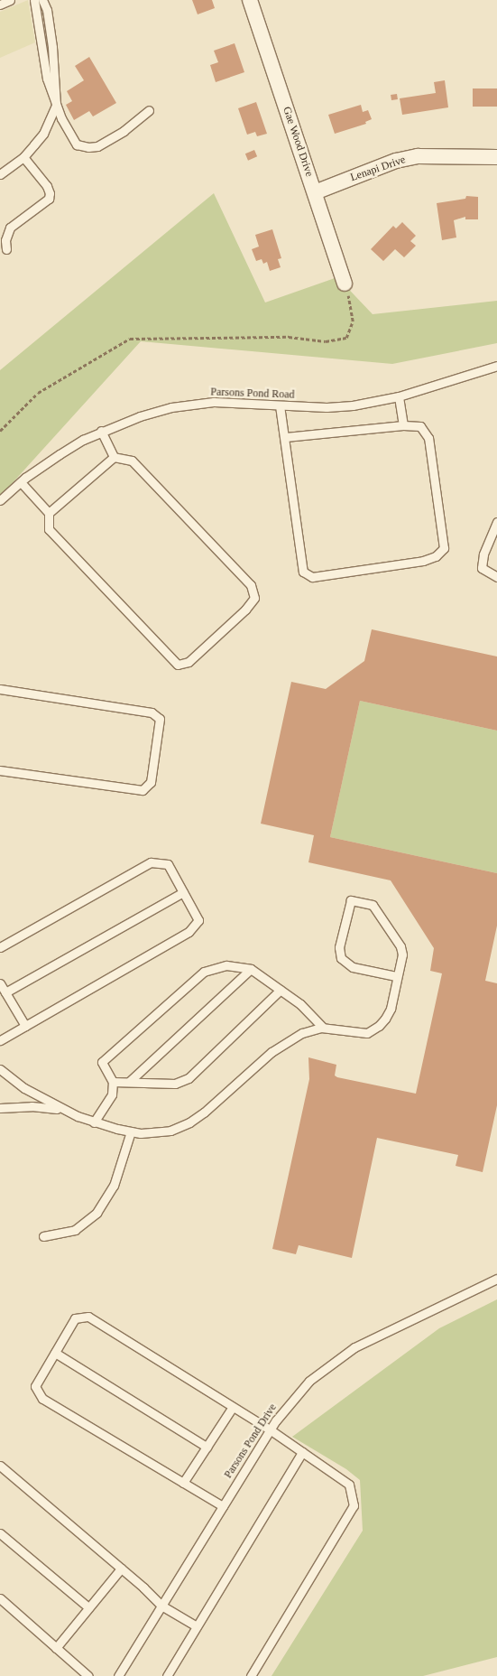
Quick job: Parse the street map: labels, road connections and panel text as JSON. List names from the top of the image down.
{
  "streets": {
    "street": ["Gae Wood Drive", "Lenapi Drive"],
    "lane": ["Parsons Pond Road", "Parsons Pond Drive"]
  },
  "crossings": [
    ["Gae Wood Drive", "Lenapi Drive"]
  ]
}
